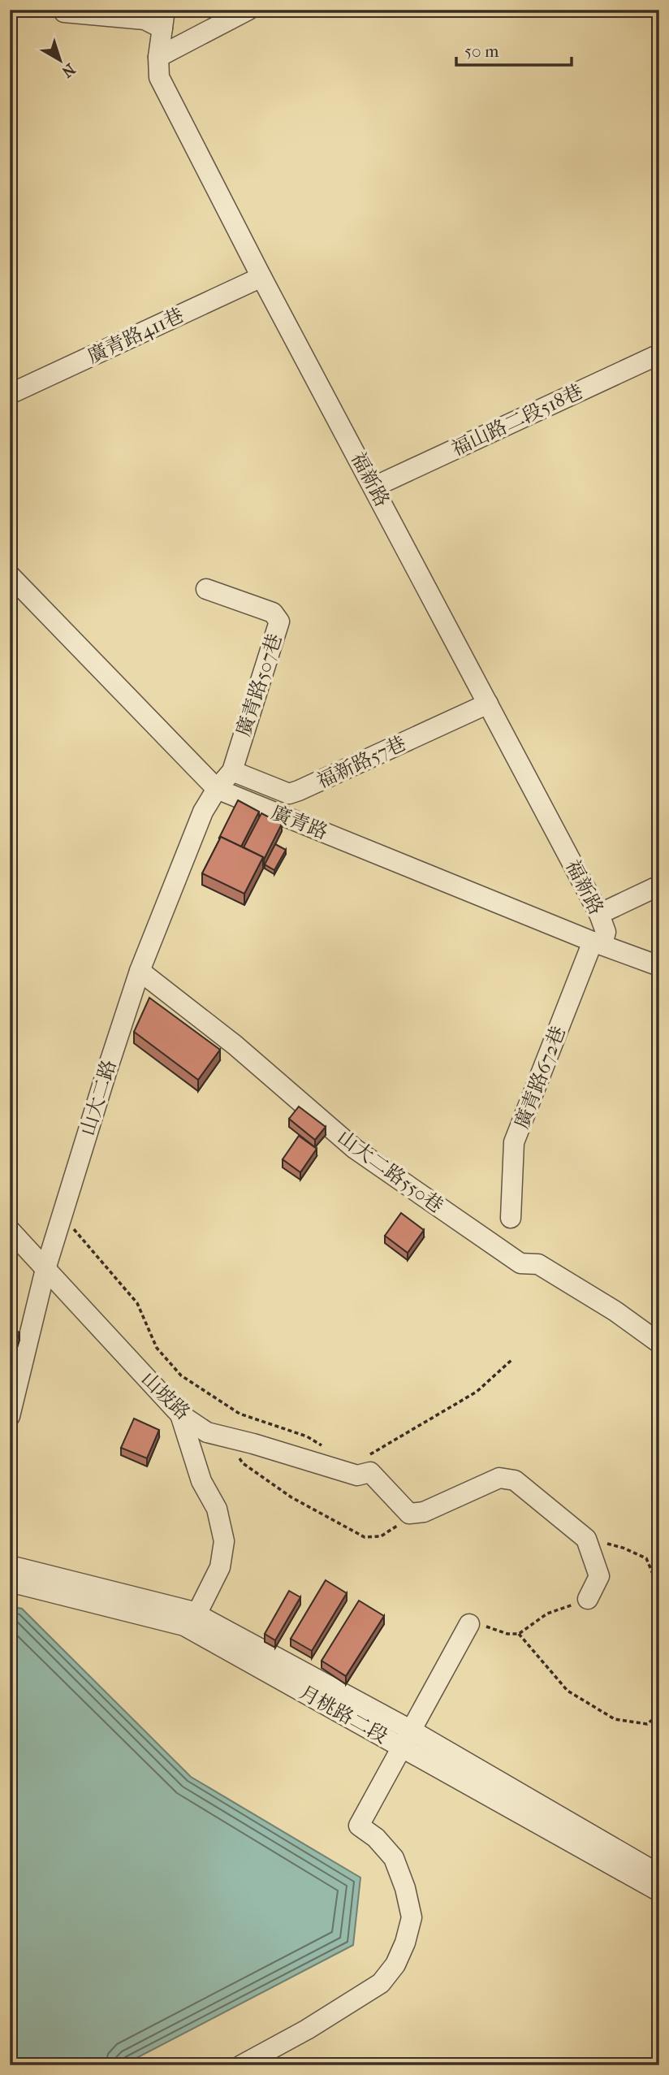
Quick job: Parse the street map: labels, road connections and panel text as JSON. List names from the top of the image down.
{
  "streets": {
    "street": [
      "廣青路411巷",
      "福山路二段518巷",
      "福新路",
      "廣青路507巷",
      "福新路57巷",
      "廣青路",
      "廣青路672巷",
      "山大二路",
      "山大二路550巷",
      "山坡路",
      "月桃路二段"
    ]
  },
  "crossings": [
    ["廣青路411巷", "福新路"],
    ["福山路二段518巷", "福新路"],
    ["福新路", "福新路57巷"],
    ["福新路", "廣青路"],
    ["福新路", "廣青路672巷"],
    ["廣青路507巷", "福新路57巷"],
    ["廣青路507巷", "廣青路"],
    ["廣青路507巷", "山大二路"],
    ["廣青路", "廣青路672巷"],
    ["廣青路", "山大二路"],
    ["山大二路", "山大二路550巷"],
    ["山大二路", "山坡路"]
  ],
  "scale_bar": "50 m",
  "north": "bottom right"
}
